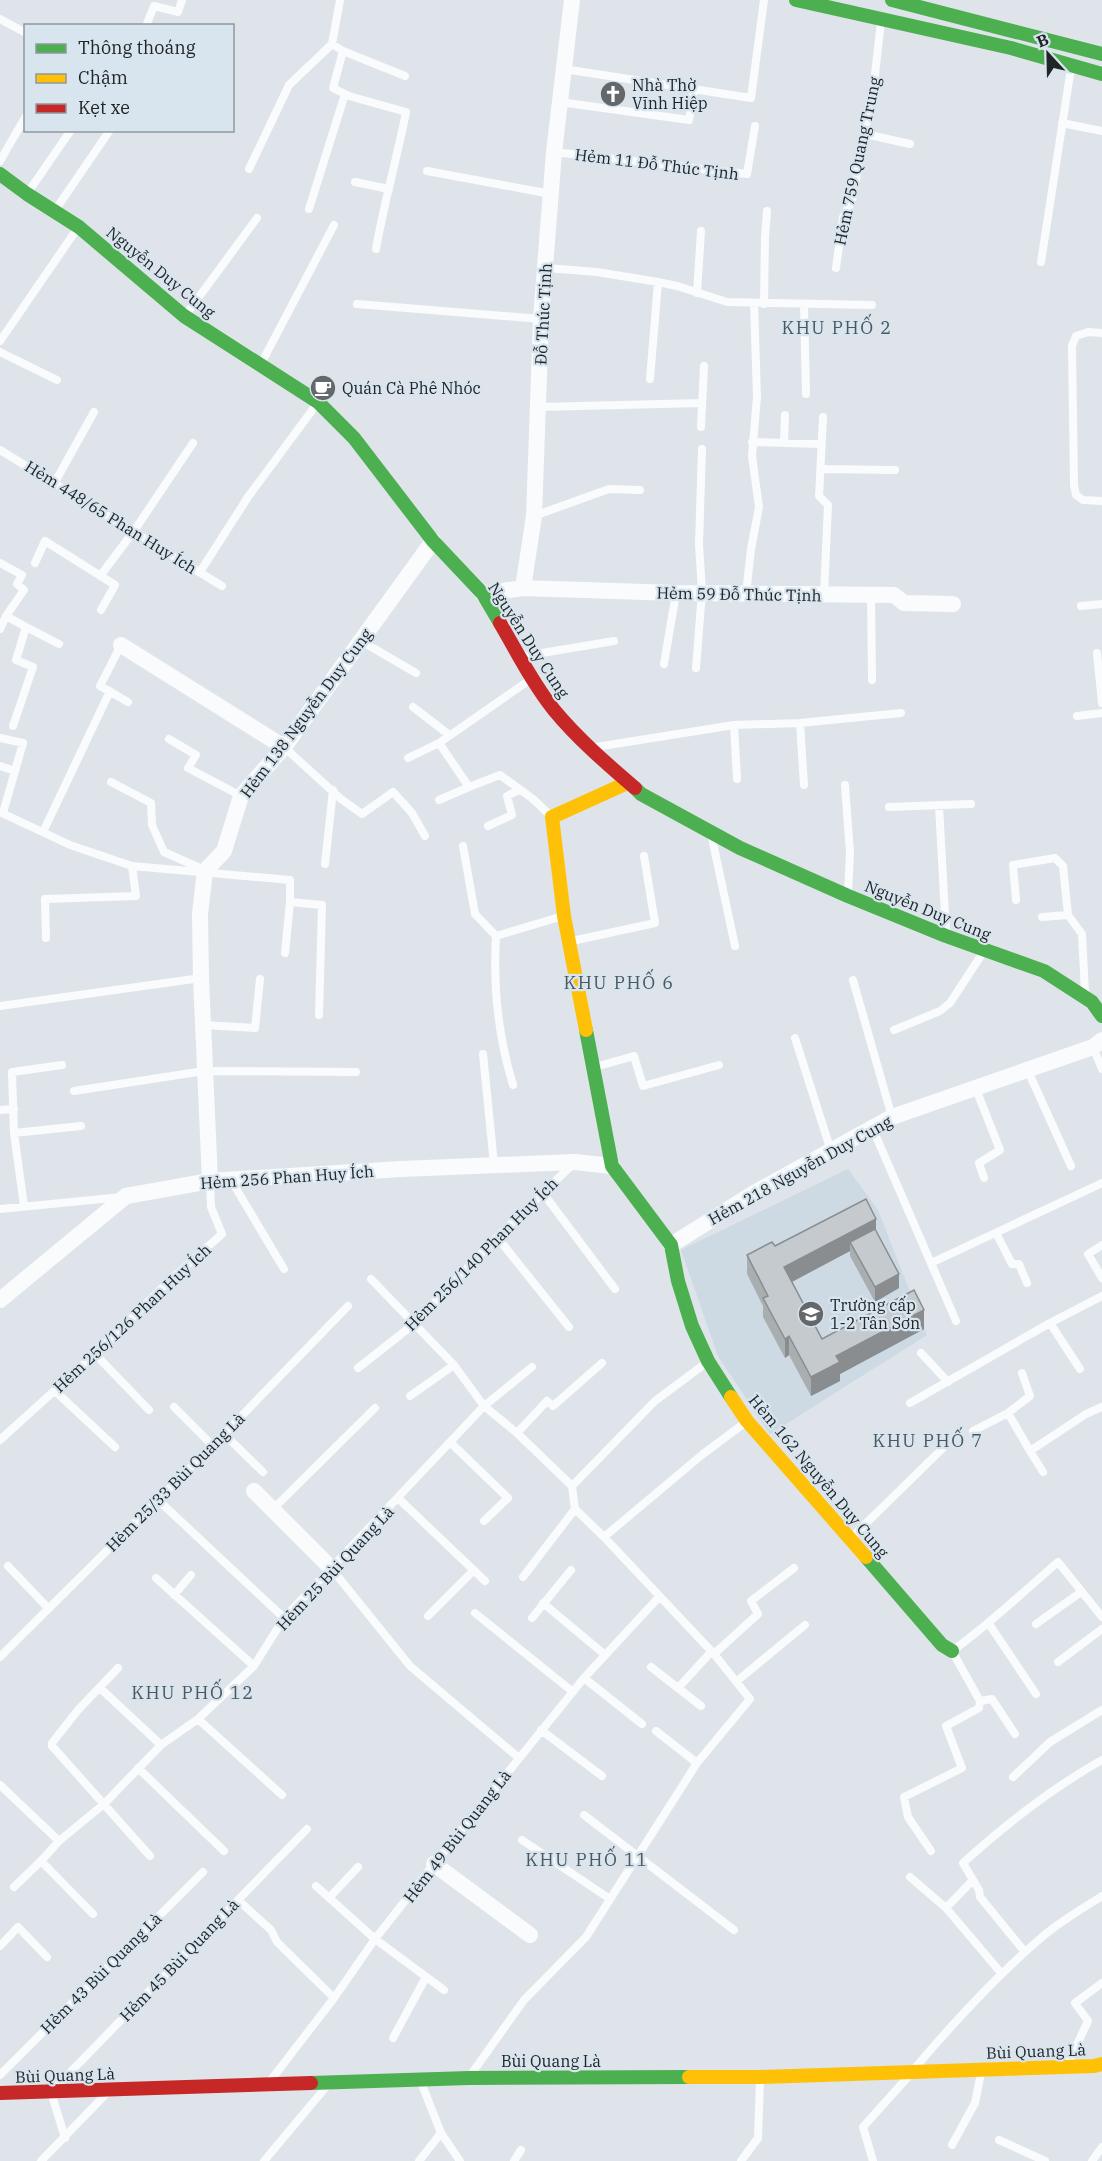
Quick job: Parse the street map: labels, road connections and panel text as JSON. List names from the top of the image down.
{
  "streets": {
    "street": [
      "Nguyễn Duy Cung",
      "Đỗ Thúc Tịnh",
      "Hẻm 59 Đỗ Thúc Tịnh",
      "Hẻm 138 Nguyễn Duy Cung",
      "Hẻm 218 Nguyễn Duy Cung",
      "Hẻm 256 Phan Huy Ích",
      "Hẻm 162 Nguyễn Duy Cung",
      "Bùi Quang Là"
    ],
    "lane": [
      "Hẻm 759 Quang Trung",
      "Hẻm 11 Đỗ Thúc Tịnh",
      "Hẻm 448/65 Phan Huy Ích",
      "Hẻm 256/140 Phan Huy Ích",
      "Hẻm 256/126 Phan Huy Ích",
      "Hẻm 25/33 Bùi Quang Là",
      "Hẻm 25 Bùi Quang Là",
      "Hẻm 49 Bùi Quang Là",
      "Hẻm 45 Bùi Quang Là",
      "Hẻm 43 Bùi Quang Là"
    ]
  },
  "crossings": [
    ["Hẻm 11 Đỗ Thúc Tịnh", "Đỗ Thúc Tịnh"],
    ["Nguyễn Duy Cung", "Hẻm 138 Nguyễn Duy Cung"],
    ["Đỗ Thúc Tịnh", "Hẻm 59 Đỗ Thúc Tịnh"],
    ["Hẻm 218 Nguyễn Duy Cung", "Hẻm 162 Nguyễn Duy Cung"],
    ["Hẻm 256 Phan Huy Ích", "Hẻm 256/140 Phan Huy Ích"],
    ["Hẻm 256 Phan Huy Ích", "Hẻm 256/126 Phan Huy Ích"],
    ["Hẻm 256 Phan Huy Ích", "Hẻm 162 Nguyễn Duy Cung"],
    ["Hẻm 49 Bùi Quang Là", "Bùi Quang Là"],
    ["Hẻm 45 Bùi Quang Là", "Bùi Quang Là"]
  ],
  "districts": [
    "KHU PHỐ 2",
    "KHU PHỐ 6",
    "KHU PHỐ 7",
    "KHU PHỐ 12",
    "KHU PHỐ 11"
  ],
  "places": {
    "church": ["Nhà Thờ Vĩnh Hiệp"],
    "cafe": ["Quán Cà Phê Nhóc"],
    "school or university": ["Trường cấp 1-2 Tân Sơn"]
  },
  "legend": ["Thông thoáng", "Chậm", "Kẹt xe"],
  "north": "top"
}
